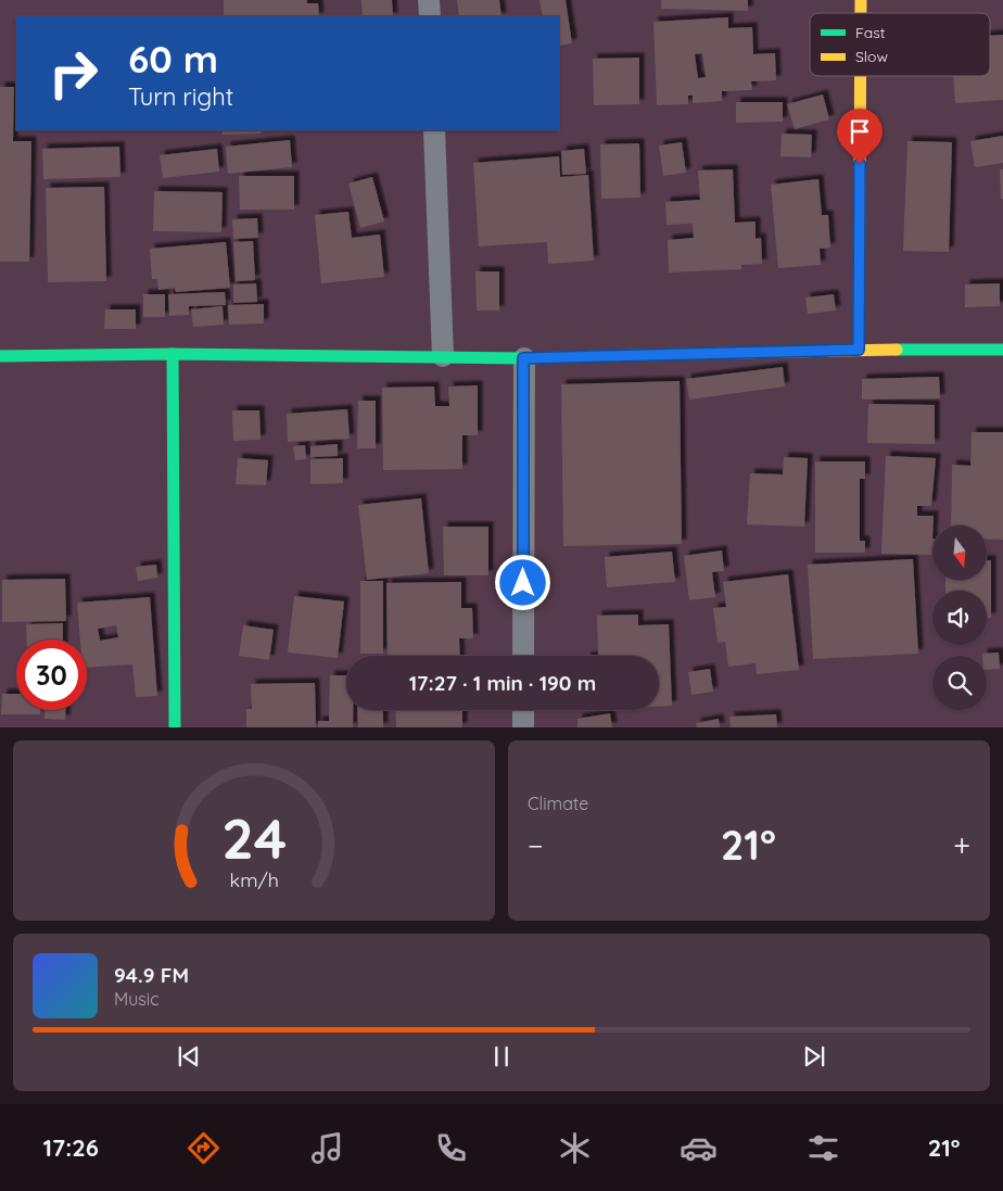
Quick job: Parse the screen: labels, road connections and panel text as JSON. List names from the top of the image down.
{
  "legend": ["Fast", "Slow"],
  "north": "bottom",
  "page": {
    "turn": ["60 m", "Turn right"],
    "limit": "30",
    "trip": "17:27 · 1 min · 190 m",
    "tile": "Climate",
    "heat": ["−", "21°", "+"],
    "song": ["94.9 FM", "Music"],
    "tabs": ["17:26", "21°"],
    "gauge": ["24", "km/h"]
  }
}
